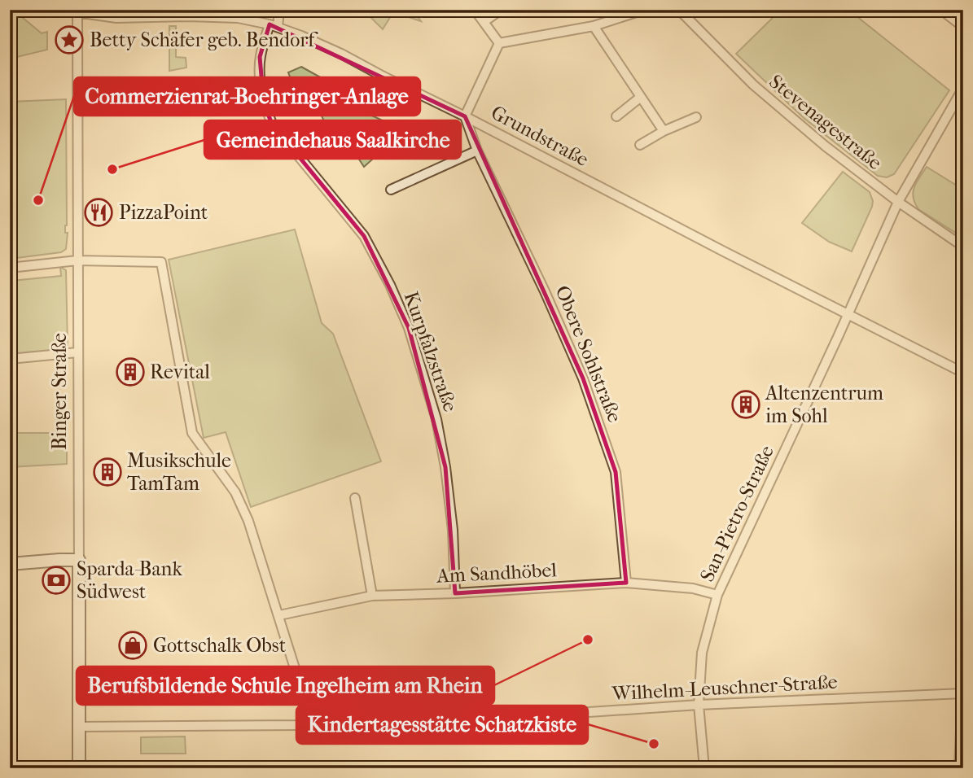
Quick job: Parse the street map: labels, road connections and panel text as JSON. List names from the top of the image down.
{
  "streets": {
    "main road": ["Binger Straße"],
    "street": [
      "Stevenagestraße",
      "Grundstraße",
      "Kurpfalzstraße",
      "Obere Sohlstraße",
      "San-Pietro-Straße",
      "Am Sandhöbel",
      "Wilhelm-Leuschner-Straße"
    ]
  },
  "crossings": [
    ["Stevenagestraße", "San-Pietro-Straße"],
    ["Grundstraße", "Kurpfalzstraße"],
    ["Grundstraße", "Obere Sohlstraße"],
    ["Grundstraße", "Binger Straße"],
    ["Grundstraße", "San-Pietro-Straße"],
    ["Kurpfalzstraße", "Am Sandhöbel"],
    ["Obere Sohlstraße", "Am Sandhöbel"],
    ["Binger Straße", "Wilhelm-Leuschner-Straße"],
    ["San-Pietro-Straße", "Am Sandhöbel"],
    ["San-Pietro-Straße", "Wilhelm-Leuschner-Straße"]
  ],
  "places": {
    "place": ["Betty Schäfer geb. Bendorf"],
    "other": [
      "Gemeindehaus Saalkirche",
      "Commerzienrat-Boehringer-Anlage",
      "Berufsbildende Schule Ingelheim am Rhein",
      "Kindertagesstätte Schatzkiste"
    ],
    "restaurant": ["PizzaPoint"],
    "building": ["Revital", "Altenzentrum im Sohl", "Musikschule TamTam"],
    "bank": ["Sparda-Bank Südwest"],
    "shop": ["Gottschalk Obst"]
  }
}
